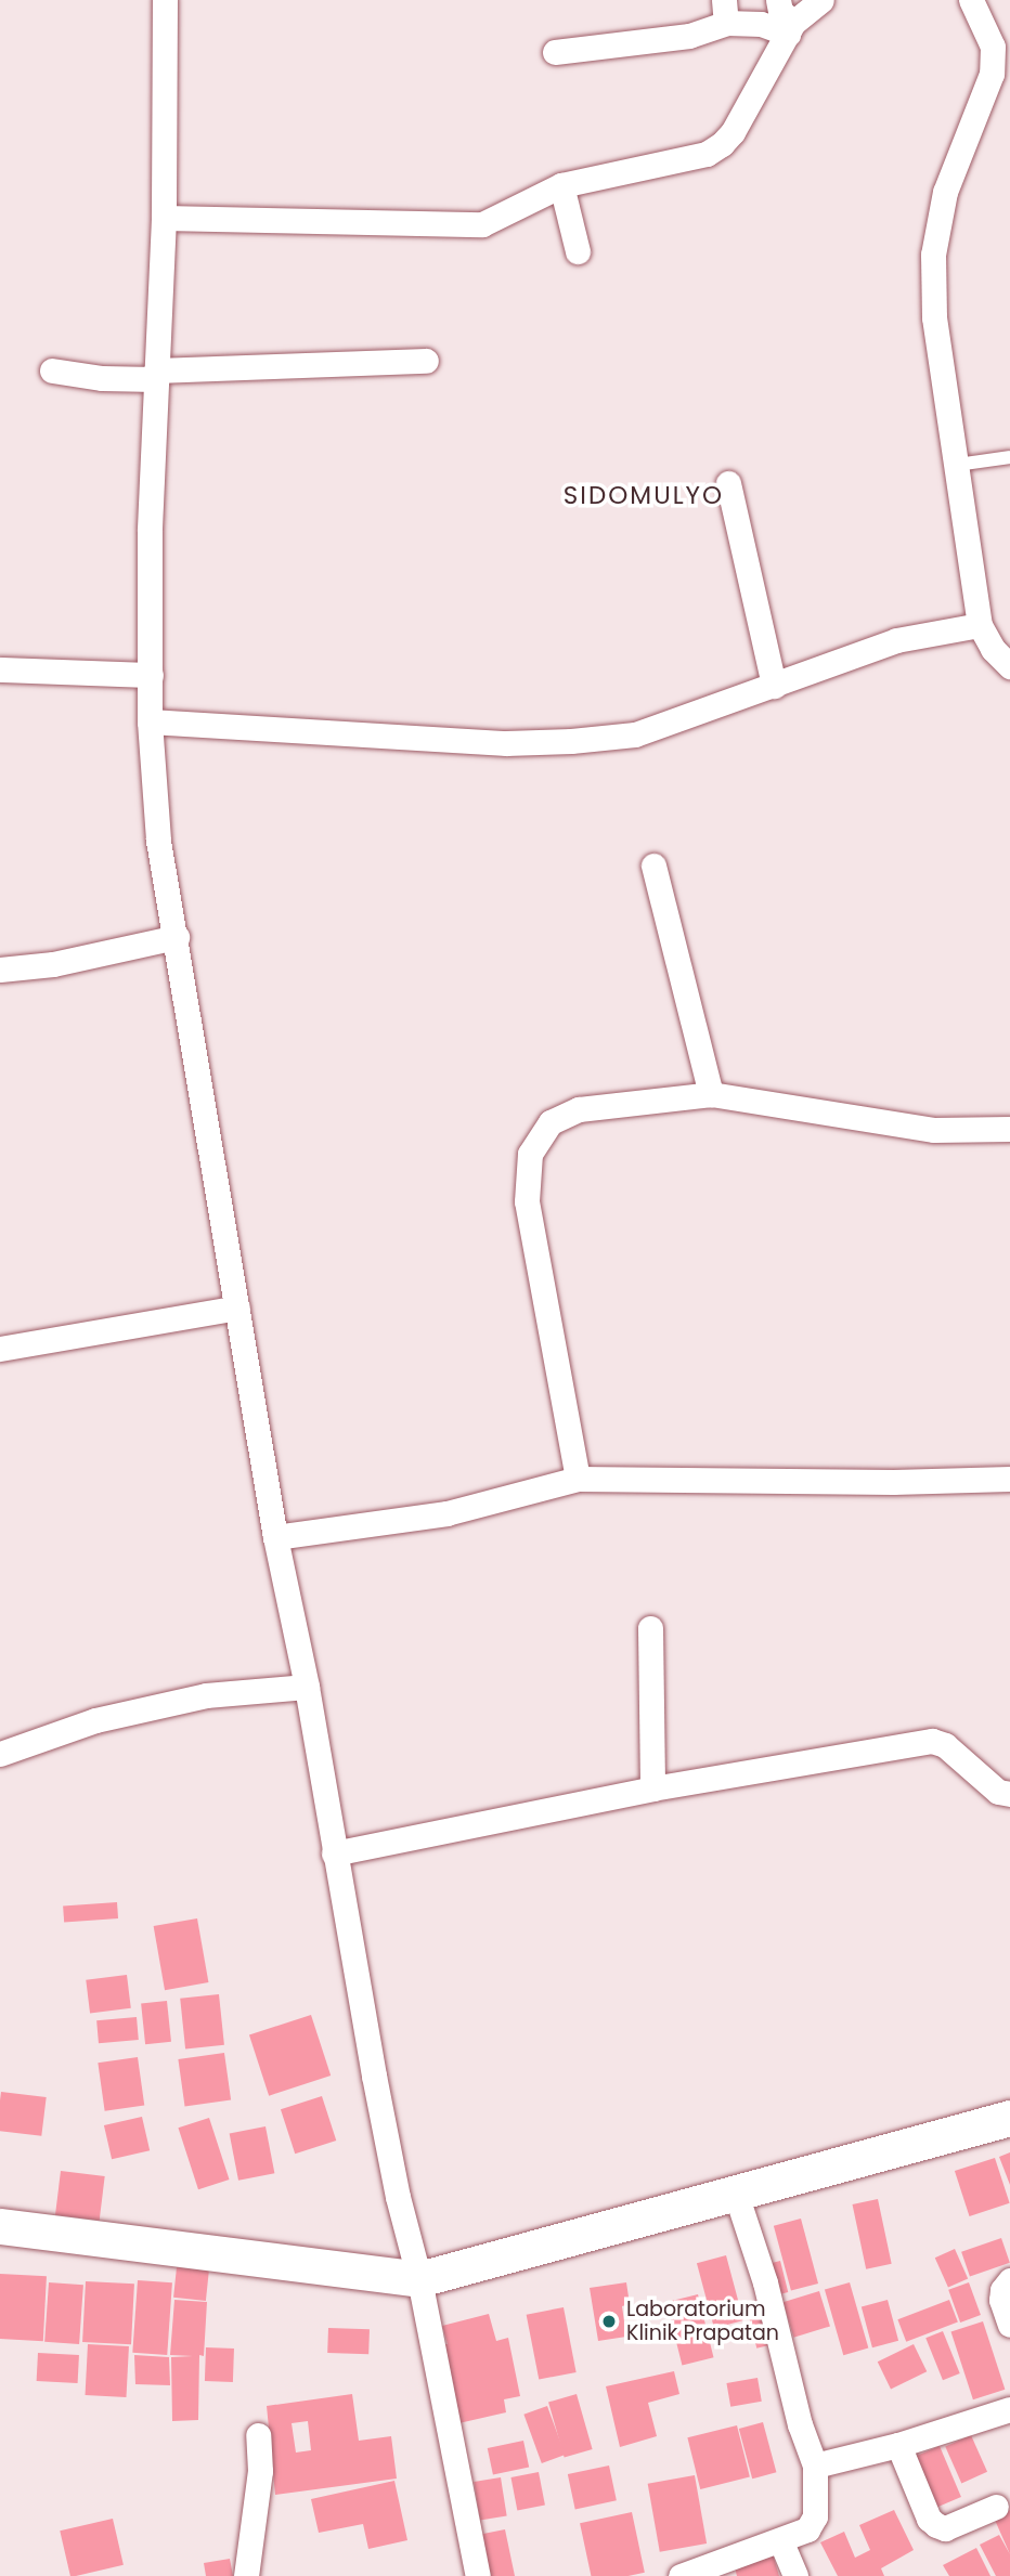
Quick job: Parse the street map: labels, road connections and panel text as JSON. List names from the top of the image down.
{
  "districts": ["SIDOMULYO"],
  "places": ["Laboratorium Klinik Prapatan"]
}
